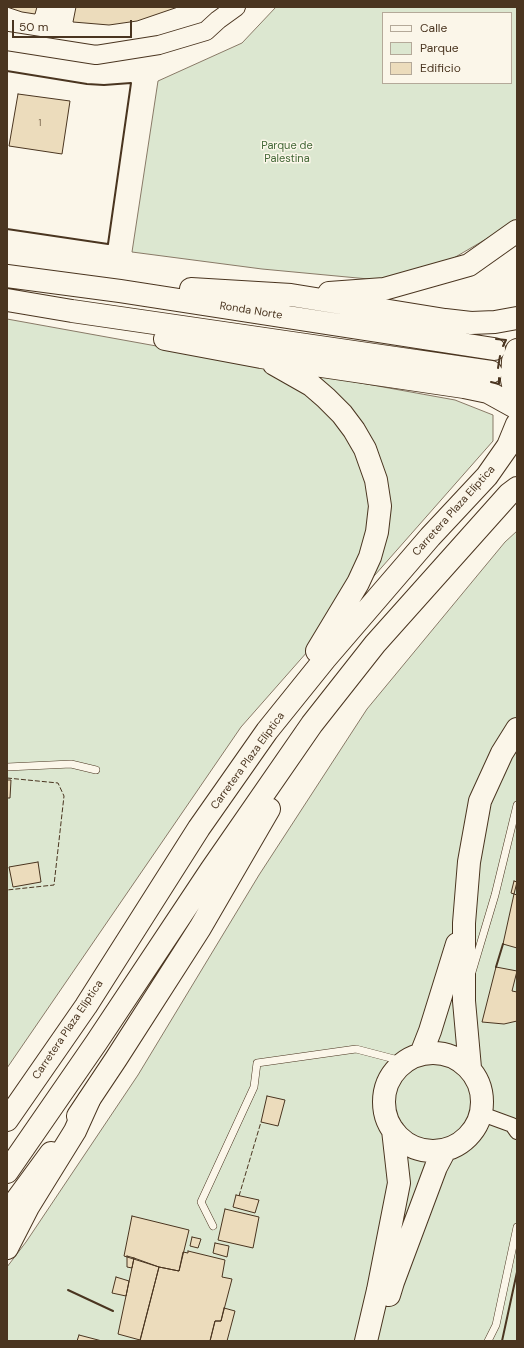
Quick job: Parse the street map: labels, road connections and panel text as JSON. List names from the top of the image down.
{
  "streets": {
    "main road": ["Ronda Norte", "Carretera Plaza Elíptica"]
  },
  "parks": ["Parque de Palestina"],
  "house_numbers": ["1"],
  "legend": ["Calle", "Parque", "Edificio"],
  "scale_bar": "50 m"
}
